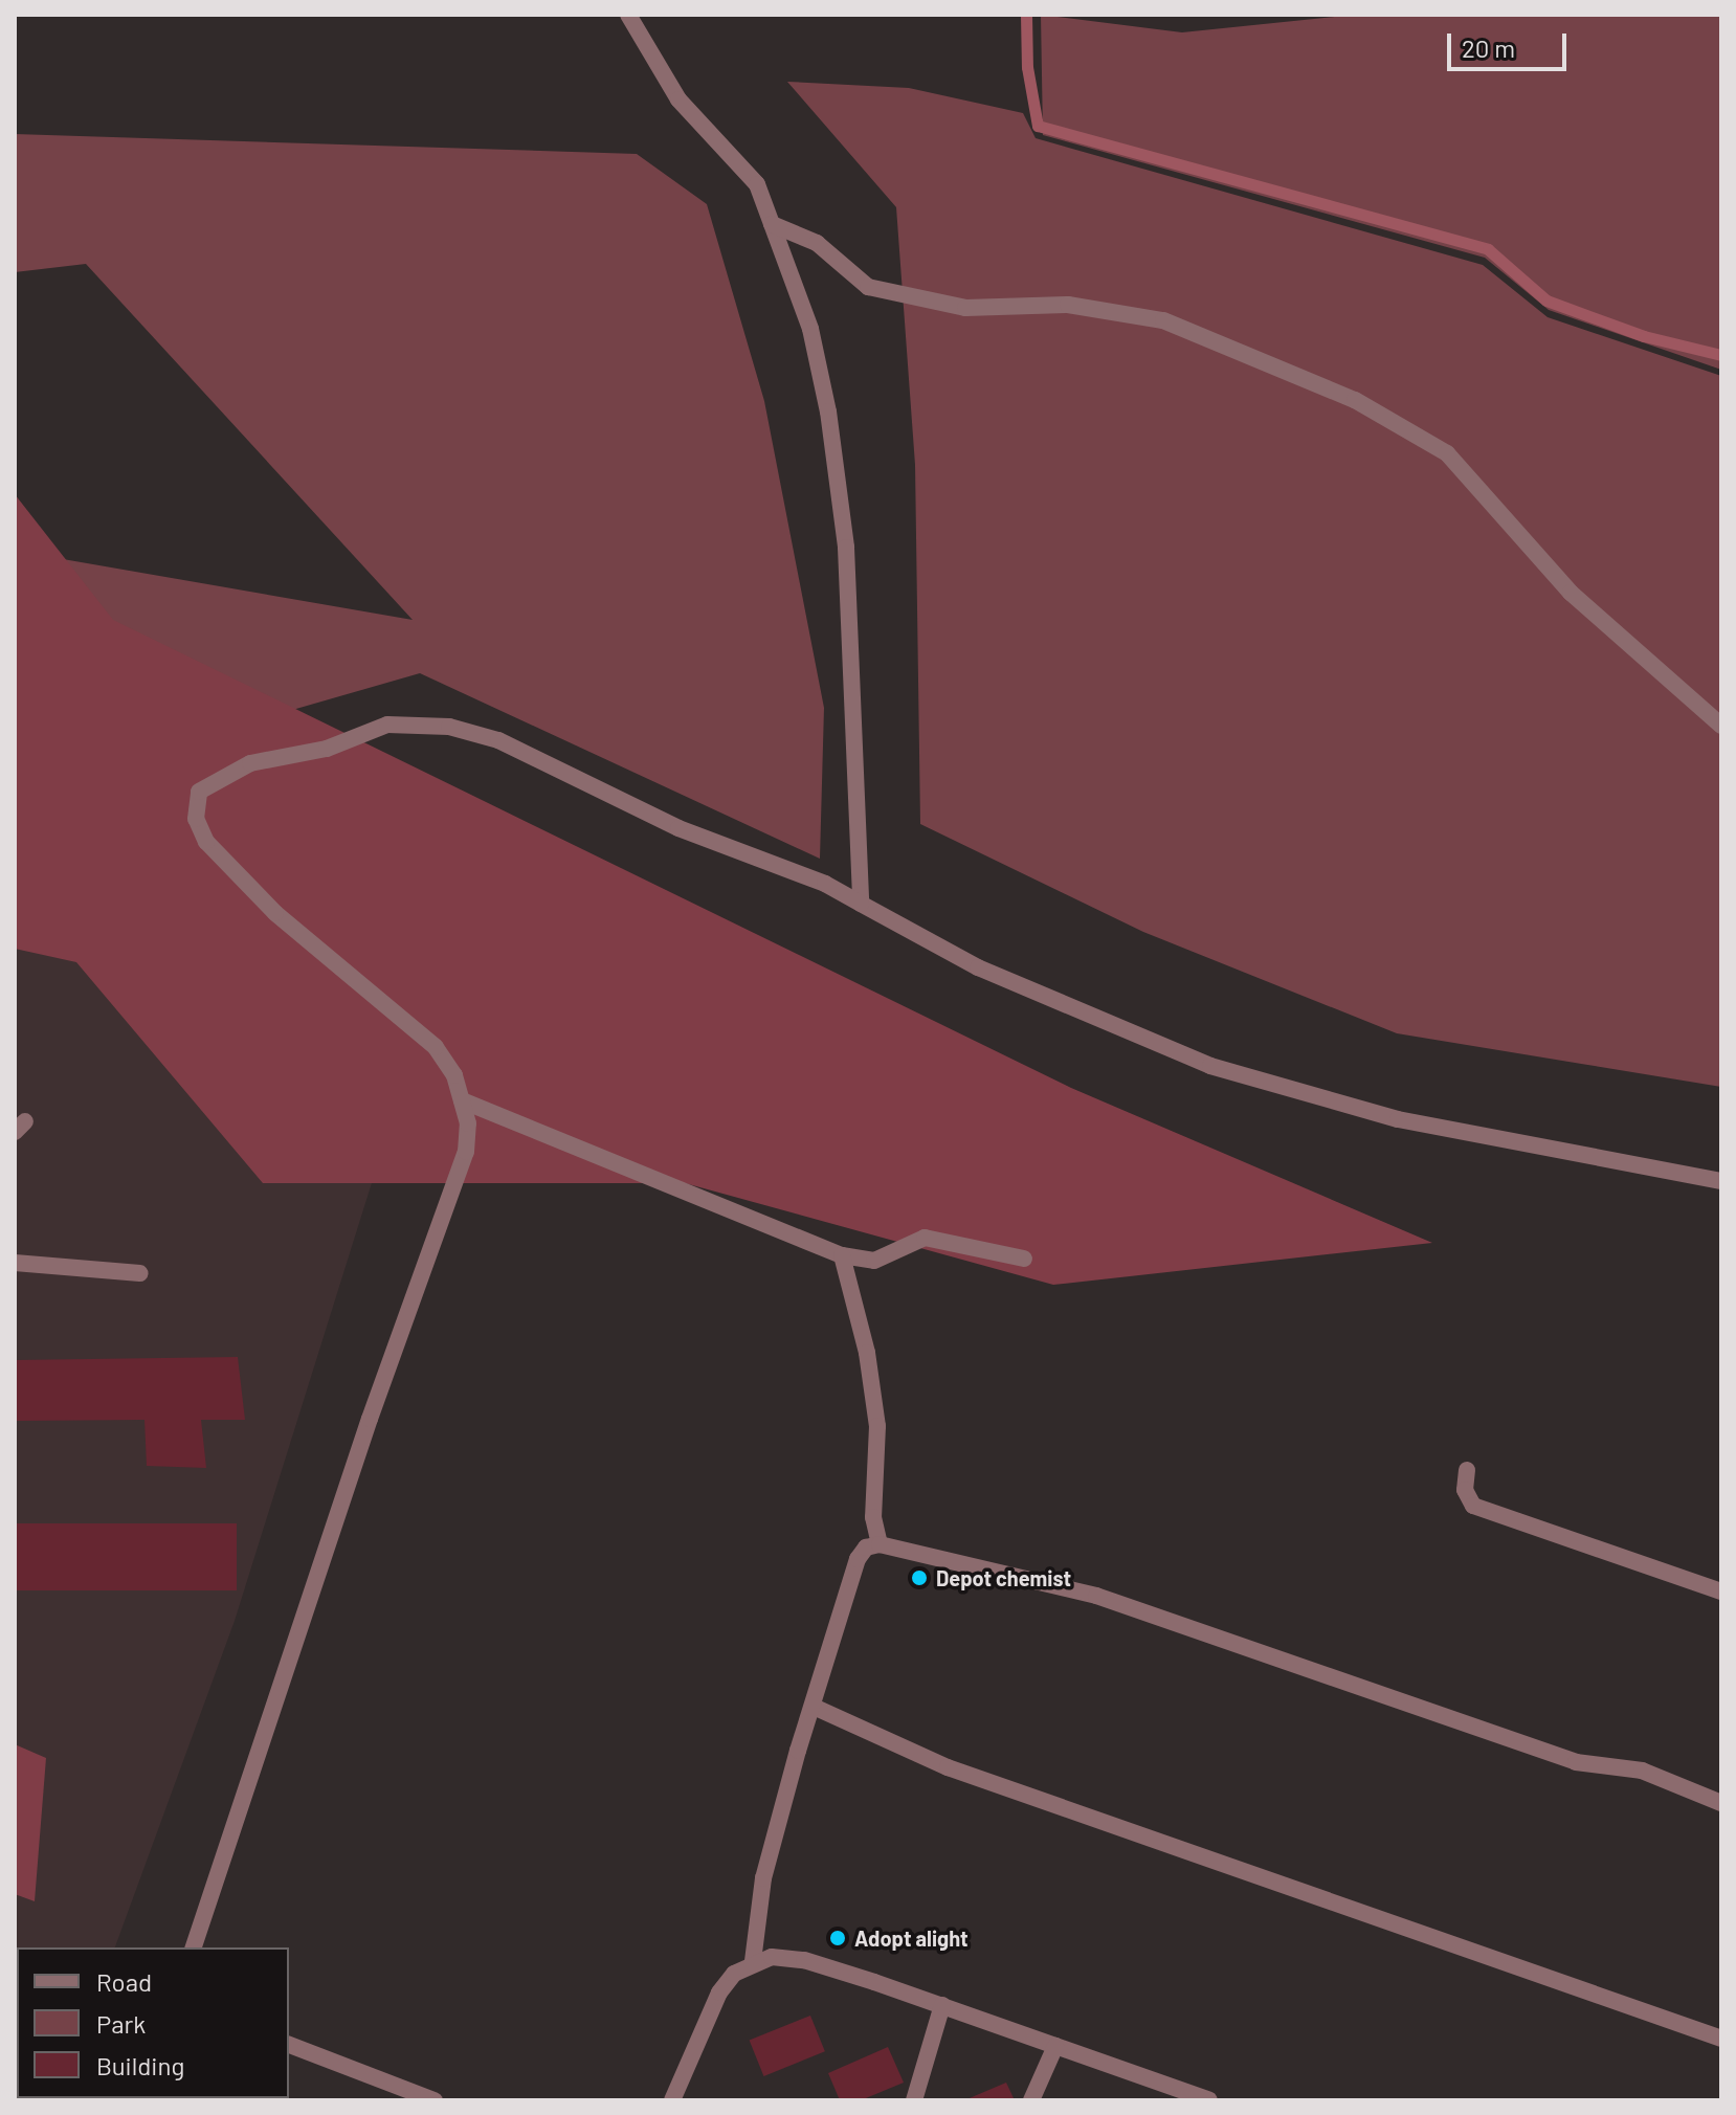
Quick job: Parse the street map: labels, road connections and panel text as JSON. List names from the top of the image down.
{
  "places": ["Depot chemist", "Adopt alight"],
  "legend": ["Road", "Park", "Building"],
  "scale_bar": "20 m"
}
